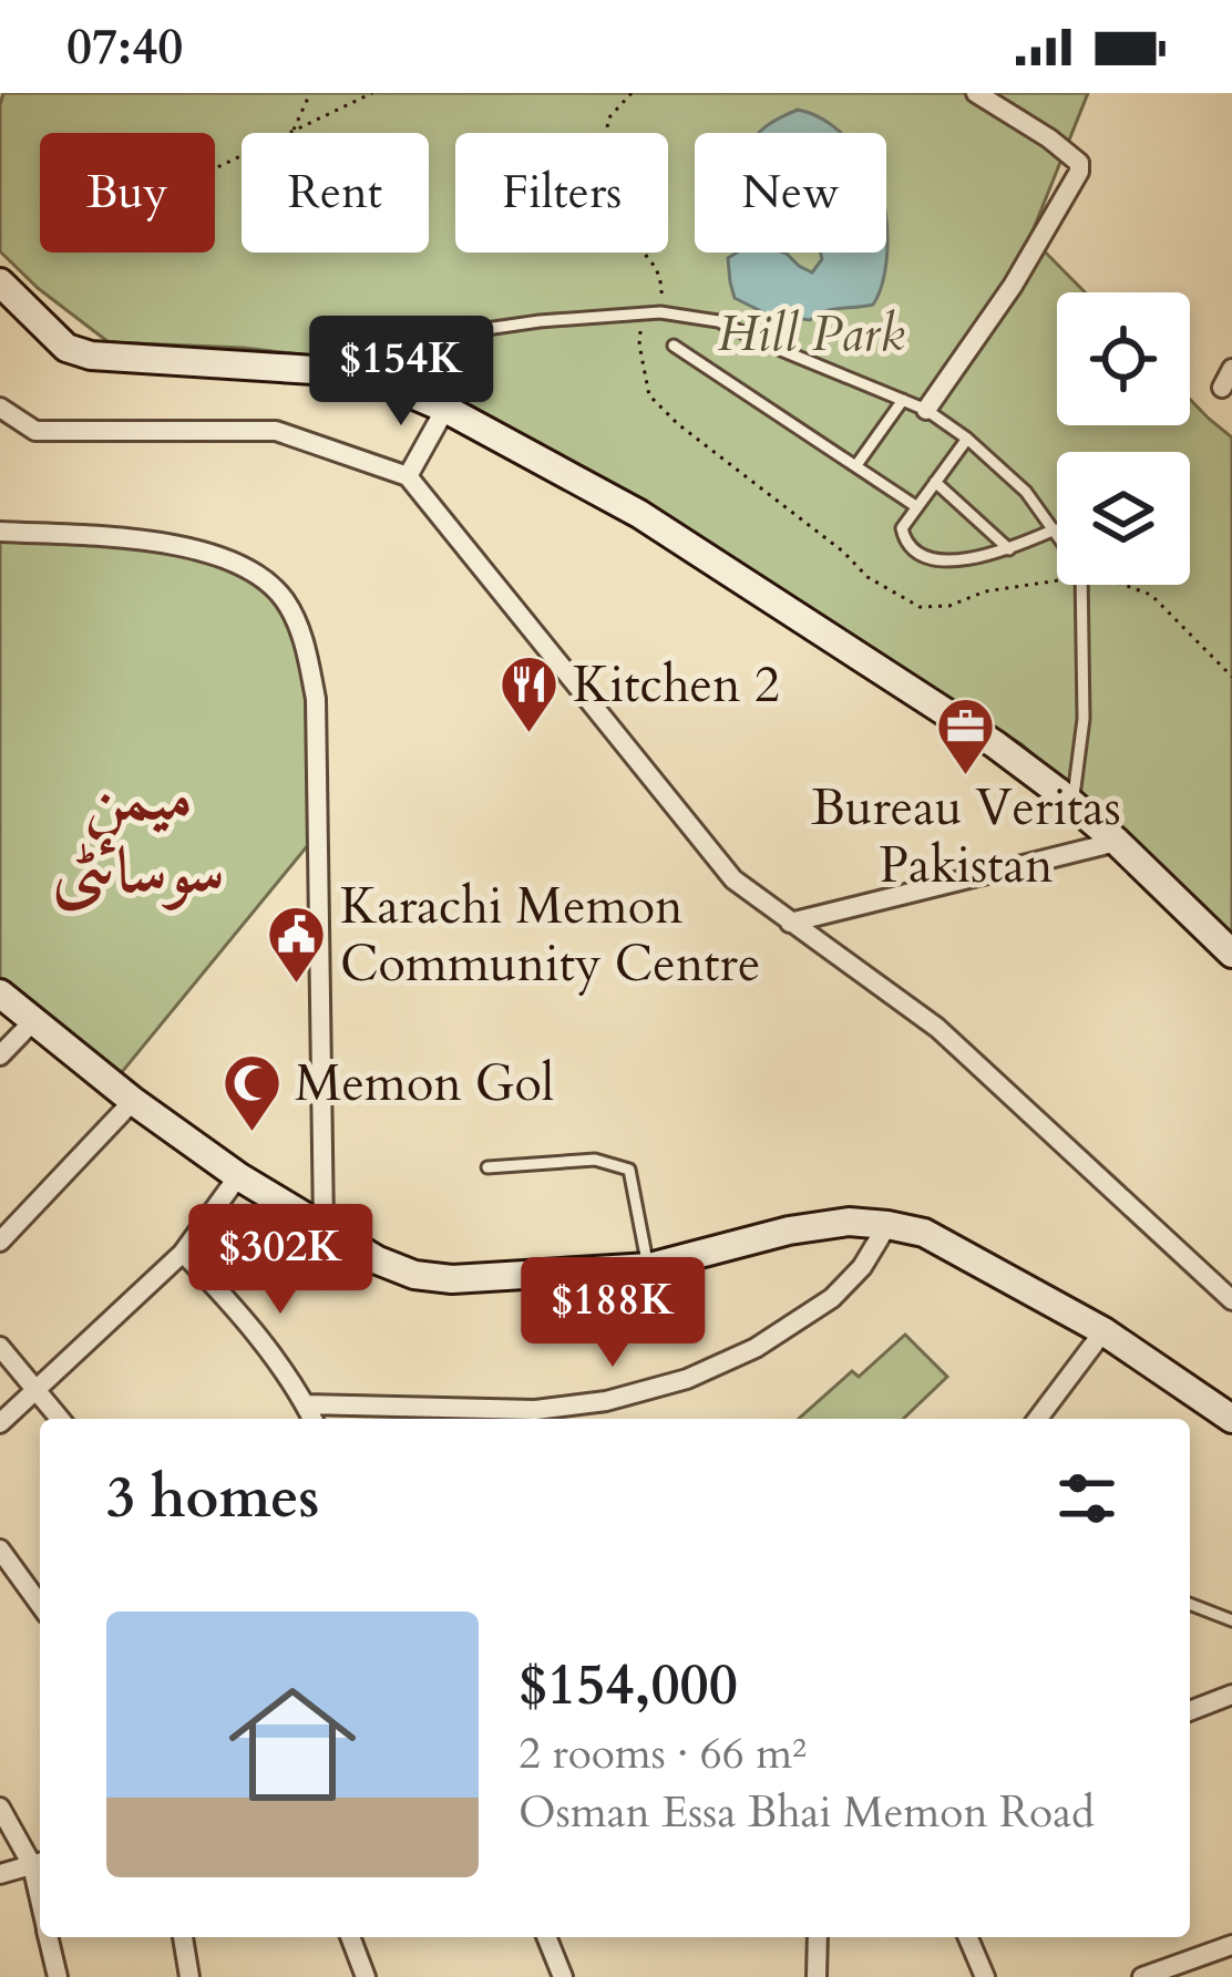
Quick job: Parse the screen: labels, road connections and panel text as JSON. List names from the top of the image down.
{
  "districts": ["میمن سوسائٹی"],
  "parks": ["Hill Park"],
  "places": {
    "restaurant": ["Kitchen 2"],
    "office": ["Bureau Veritas Pakistan"],
    "public building": ["Karachi Memon Community Centre"],
    "mosque": ["Memon Gol"]
  },
  "page": {
    "status": "07:40",
    "chip": [
      "Buy",
      "Rent",
      "Filters",
      "New"
    ],
    "price": ["$154K", "$302K", "$188K"],
    "heading": "3 homes",
    "list": [
      {
        "name": "$154,000",
        "note": "2 rooms · 66 m² · Osman Essa Bhai Memon Road"
      }
    ]
  }
}
